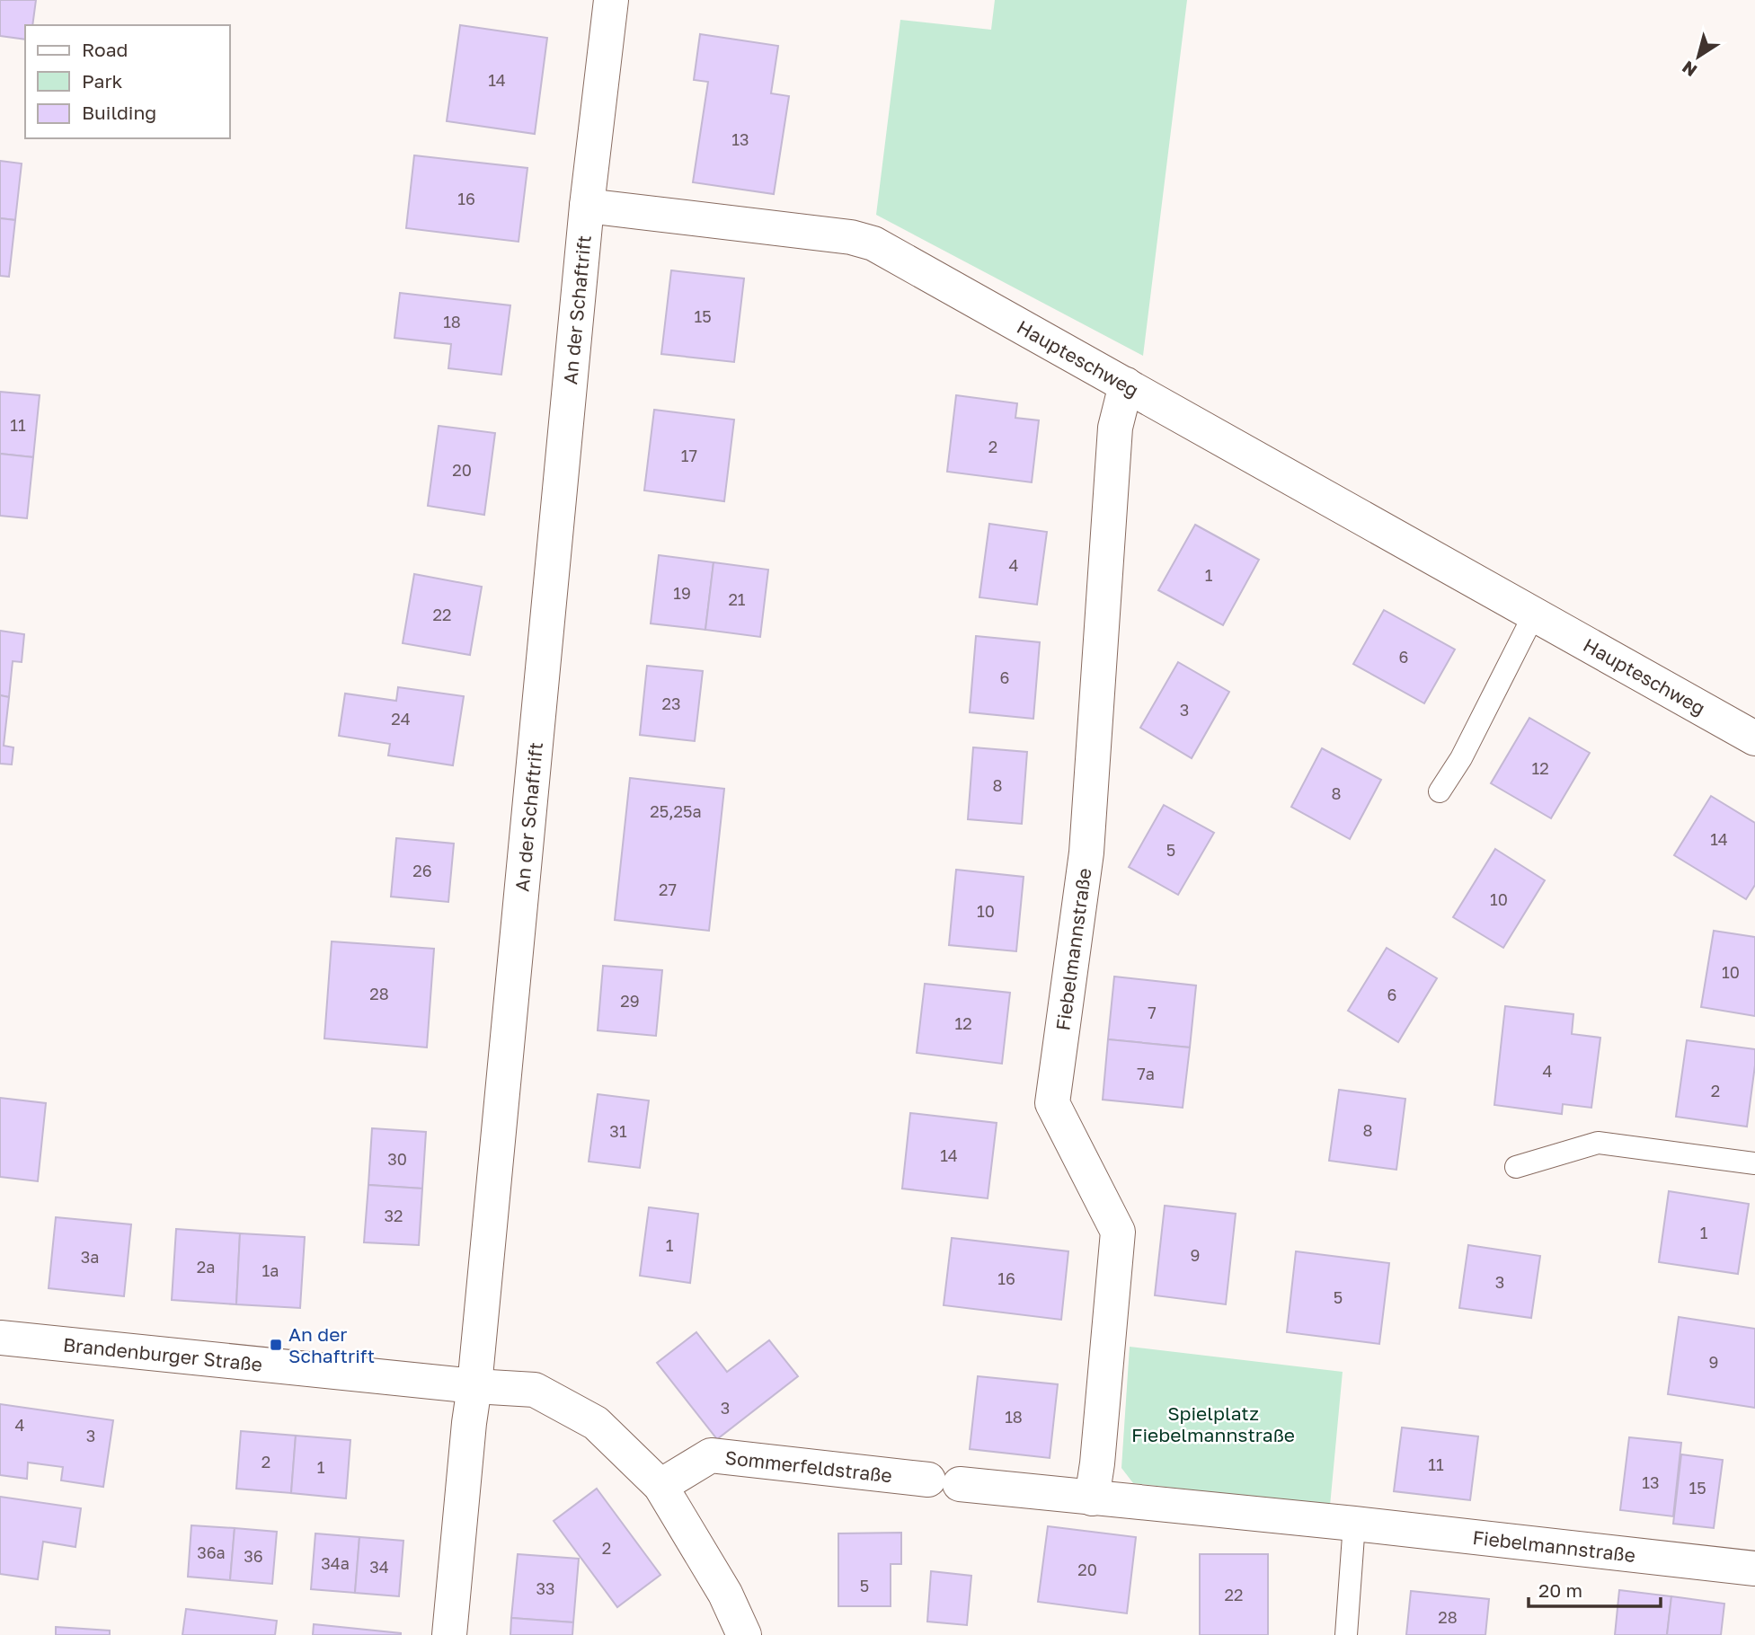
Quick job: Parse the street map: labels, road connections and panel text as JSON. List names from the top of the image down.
{
  "streets": {
    "street": [
      "An der Schaftrift",
      "Haupteschweg",
      "Fiebelmannstraße",
      "Brandenburger Straße",
      "Sommerfeldstraße"
    ]
  },
  "crossings": [
    ["An der Schaftrift", "Haupteschweg"],
    ["An der Schaftrift", "Brandenburger Straße"],
    ["Haupteschweg", "Fiebelmannstraße"],
    ["Fiebelmannstraße", "Sommerfeldstraße"]
  ],
  "parks": ["Spielplatz Fiebelmannstraße"],
  "places": {
    "transit": ["An der Schaftrift"]
  },
  "house_numbers": [
    "14",
    "13",
    "16",
    "15",
    "18",
    "11",
    "2",
    "17",
    "20",
    "4",
    "1",
    "19",
    "21",
    "22",
    "6",
    "6",
    "23",
    "3",
    "24",
    "12",
    "8",
    "8",
    "25,25a",
    "14",
    "5",
    "26",
    "27",
    "10",
    "10",
    "10",
    "28",
    "6",
    "29",
    "7",
    "12",
    "4",
    "7a",
    "2",
    "8",
    "31",
    "14",
    "30",
    "32",
    "1",
    "1",
    "9",
    "3a",
    "2a",
    "1a",
    "16",
    "3",
    "5",
    "9",
    "3",
    "18",
    "4",
    "3",
    "2",
    "11",
    "1",
    "13",
    "15",
    "2",
    "36a",
    "36",
    "34a",
    "34",
    "20",
    "5",
    "33",
    "22",
    "28"
  ],
  "legend": ["Road", "Park", "Building"],
  "scale_bar": "20 m",
  "north": "bottom left"
}
